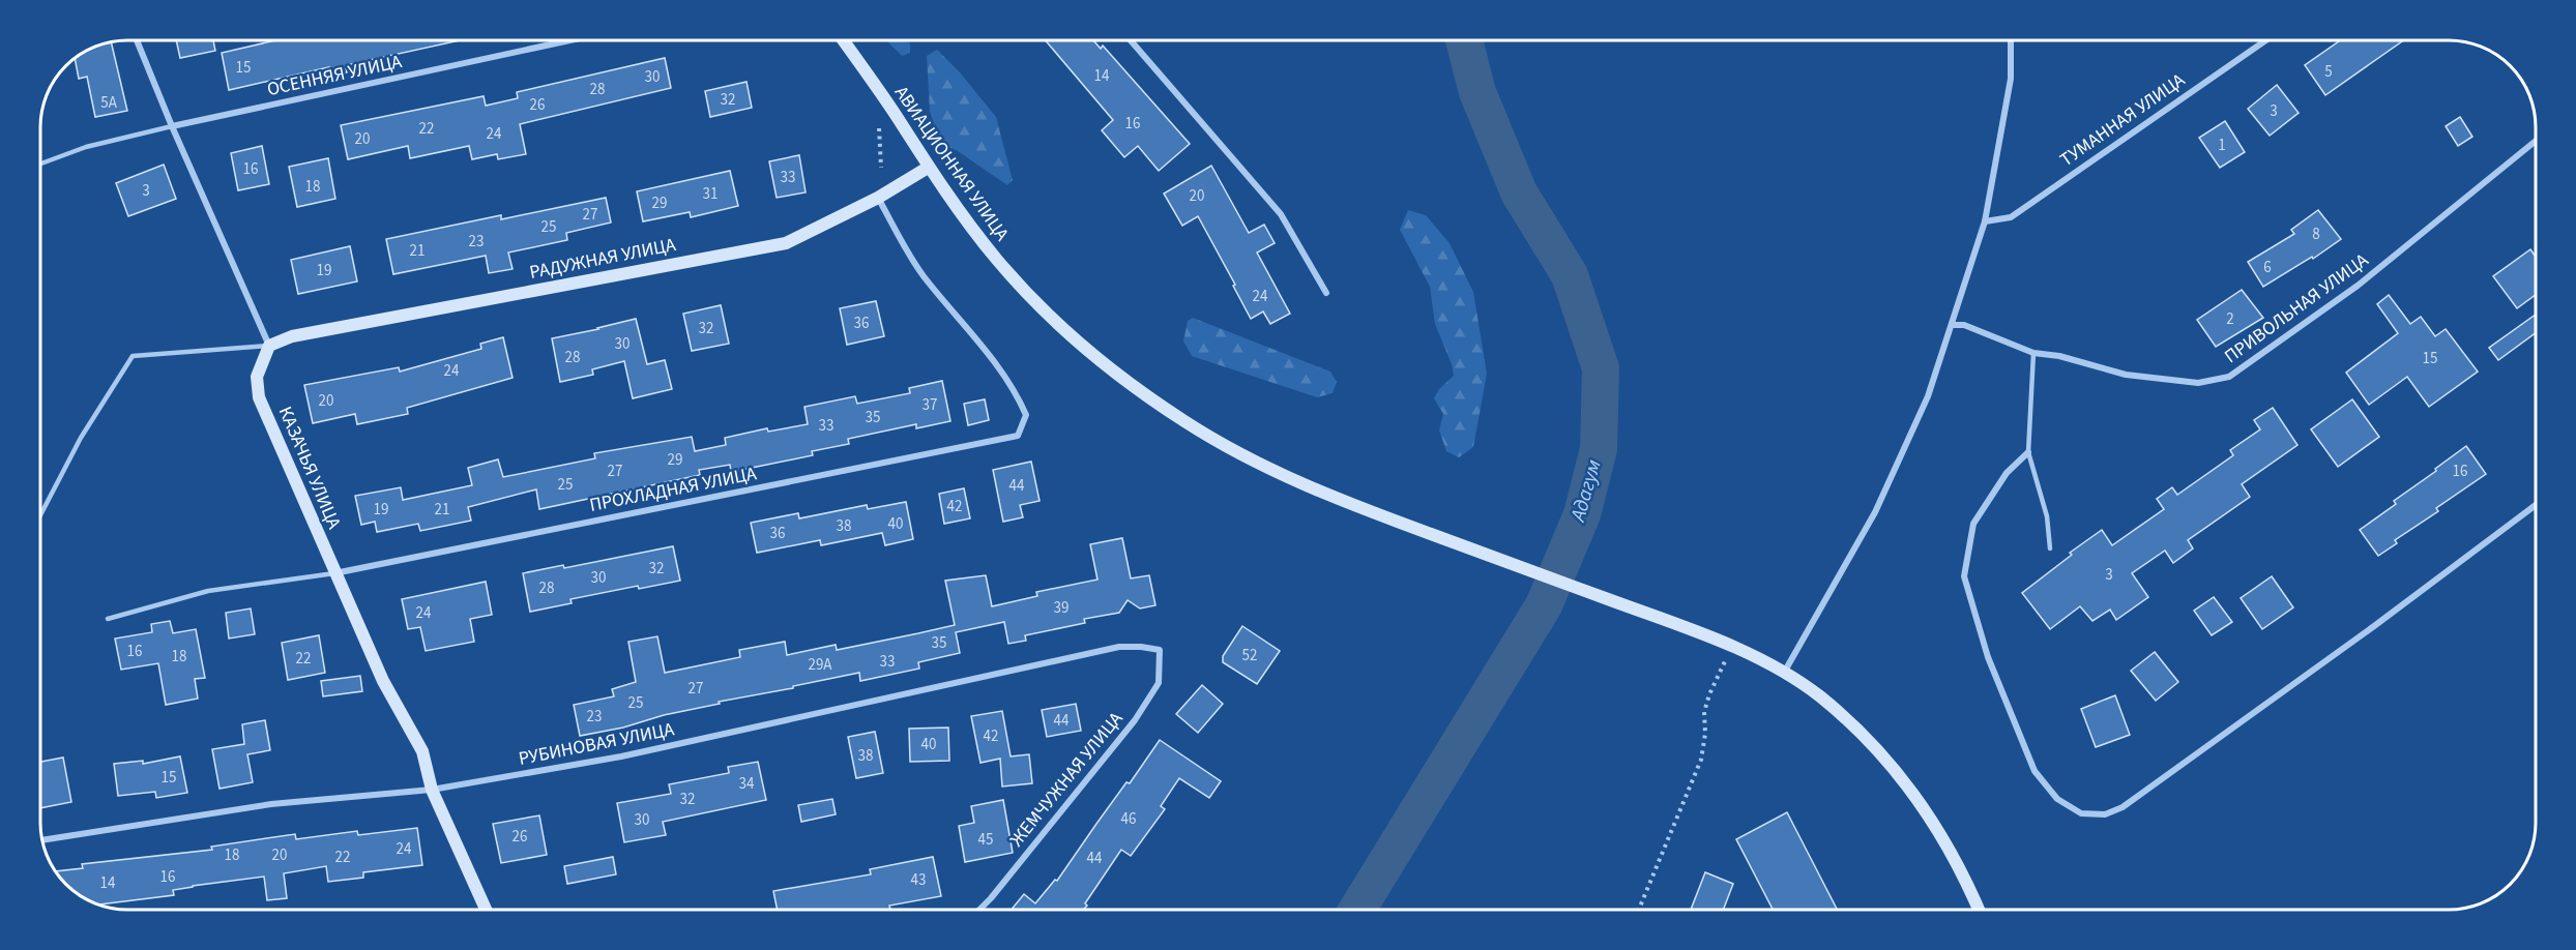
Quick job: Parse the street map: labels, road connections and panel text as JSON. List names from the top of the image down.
{
  "streets": {
    "main road": ["АВИАЦИОННАЯ УЛИЦА", "РАДУЖНАЯ УЛИЦА", "КАЗАЧЬЯ УЛИЦА"],
    "street": [
      "ОСЕННЯЯ УЛИЦА",
      "ТУМАННАЯ УЛИЦА",
      "ПРИВОЛЬНАЯ УЛИЦА",
      "ПРОХЛАДНАЯ УЛИЦА",
      "РУБИНОВАЯ УЛИЦА",
      "ЖЕМЧУЖНАЯ УЛИЦА"
    ]
  },
  "crossings": [
    ["АВИАЦИОННАЯ УЛИЦА", "РАДУЖНАЯ УЛИЦА"],
    ["РАДУЖНАЯ УЛИЦА", "КАЗАЧЬЯ УЛИЦА"],
    ["РАДУЖНАЯ УЛИЦА", "ПРОХЛАДНАЯ УЛИЦА"],
    ["КАЗАЧЬЯ УЛИЦА", "ПРОХЛАДНАЯ УЛИЦА"],
    ["КАЗАЧЬЯ УЛИЦА", "РУБИНОВАЯ УЛИЦА"],
    ["РУБИНОВАЯ УЛИЦА", "ЖЕМЧУЖНАЯ УЛИЦА"]
  ],
  "water": ["Адагум"],
  "house_numbers": [
    "15",
    "5",
    "14",
    "30",
    "28",
    "32",
    "5А",
    "26",
    "3",
    "16",
    "22",
    "24",
    "20",
    "1",
    "16",
    "33",
    "18",
    "3",
    "31",
    "20",
    "29",
    "27",
    "25",
    "8",
    "23",
    "21",
    "6",
    "19",
    "24",
    "2",
    "36",
    "32",
    "30",
    "28",
    "15",
    "24",
    "20",
    "37",
    "35",
    "33",
    "29",
    "27",
    "16",
    "25",
    "44",
    "42",
    "19",
    "21",
    "40",
    "38",
    "36",
    "32",
    "3",
    "30",
    "28",
    "39",
    "24",
    "35",
    "16",
    "52",
    "18",
    "22",
    "33",
    "29А",
    "27",
    "25",
    "23",
    "44",
    "42",
    "40",
    "38",
    "15",
    "34",
    "32",
    "46",
    "30",
    "26",
    "45",
    "24",
    "18",
    "20",
    "22",
    "44",
    "16",
    "43",
    "14"
  ]
}
